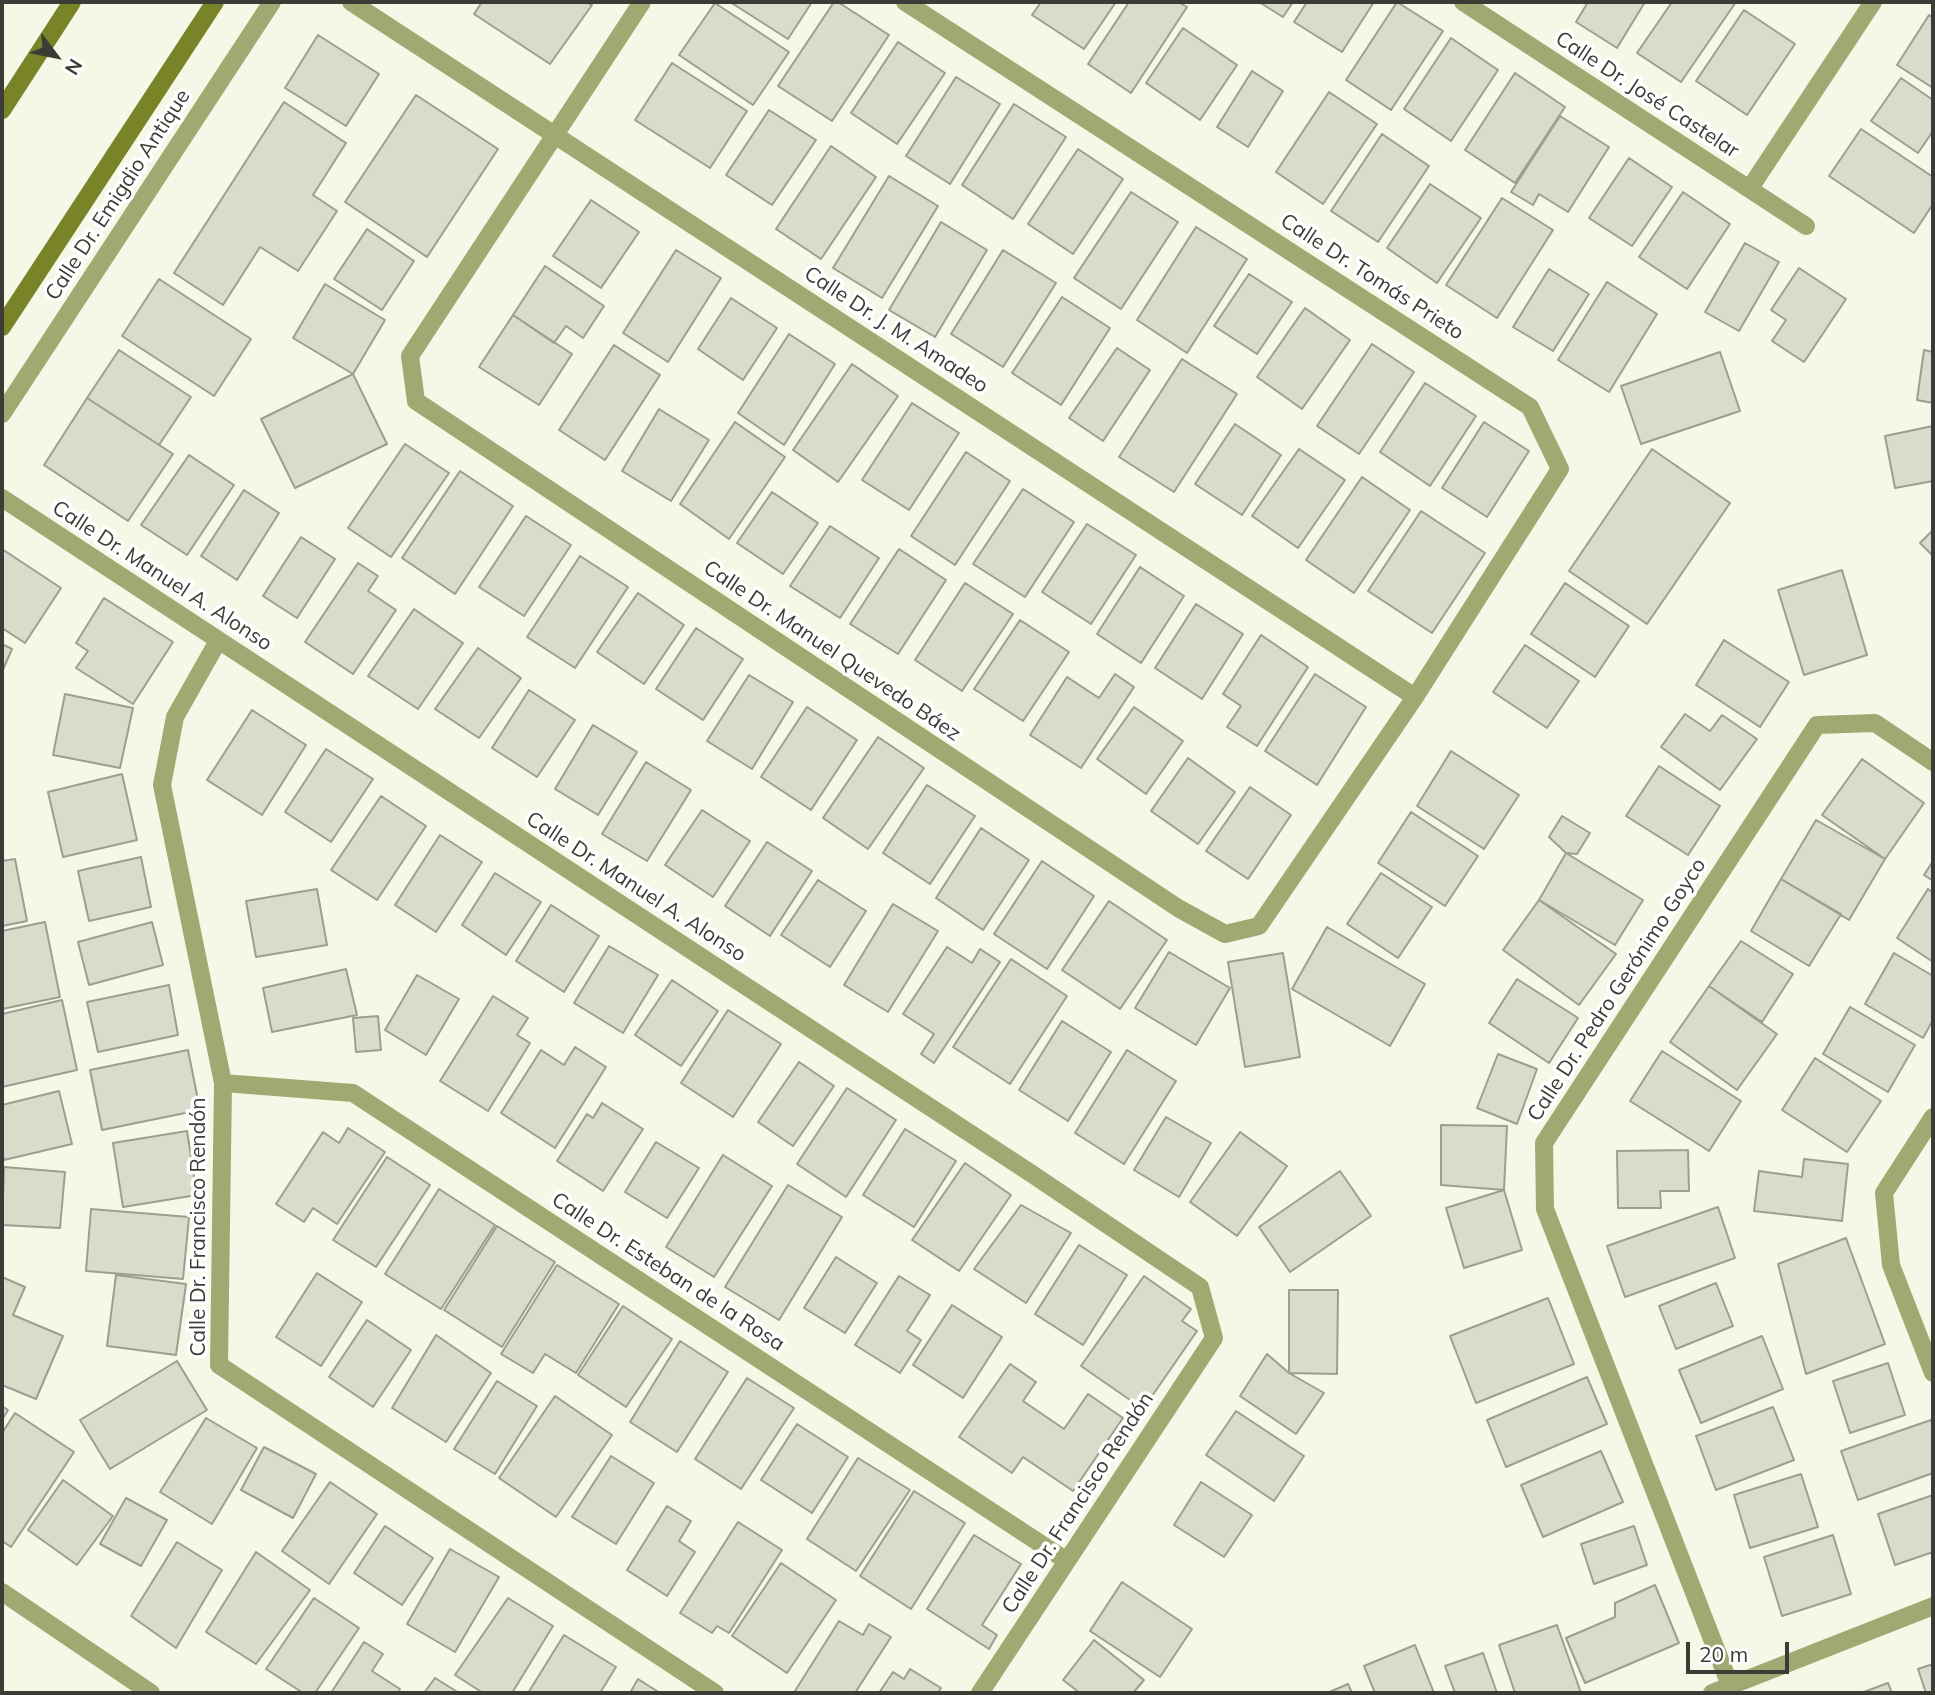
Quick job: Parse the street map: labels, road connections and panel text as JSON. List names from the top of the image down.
{
  "streets": {
    "street": [
      "Calle Dr. José Castelar",
      "Calle Dr. Emigdio Antique",
      "Calle Dr. Tomás Prieto",
      "Calle Dr. J. M. Amadeo",
      "Calle Dr. Manuel A. Alonso",
      "Calle Dr. Manuel Quevedo Báez",
      "Calle Dr. Pedro Gerónimo Goyco",
      "Calle Dr. Francisco Rendón",
      "Calle Dr. Esteban de la Rosa"
    ]
  },
  "crossings": [
    ["Calle Dr. Tomás Prieto", "Calle Dr. J. M. Amadeo"],
    ["Calle Dr. Tomás Prieto", "Calle Dr. Manuel Quevedo Báez"],
    ["Calle Dr. J. M. Amadeo", "Calle Dr. Manuel Quevedo Báez"],
    ["Calle Dr. Manuel A. Alonso", "Calle Dr. Francisco Rendón"],
    ["Calle Dr. Francisco Rendón", "Calle Dr. Esteban de la Rosa"]
  ],
  "scale_bar": "20 m",
  "north": "bottom right"
}
